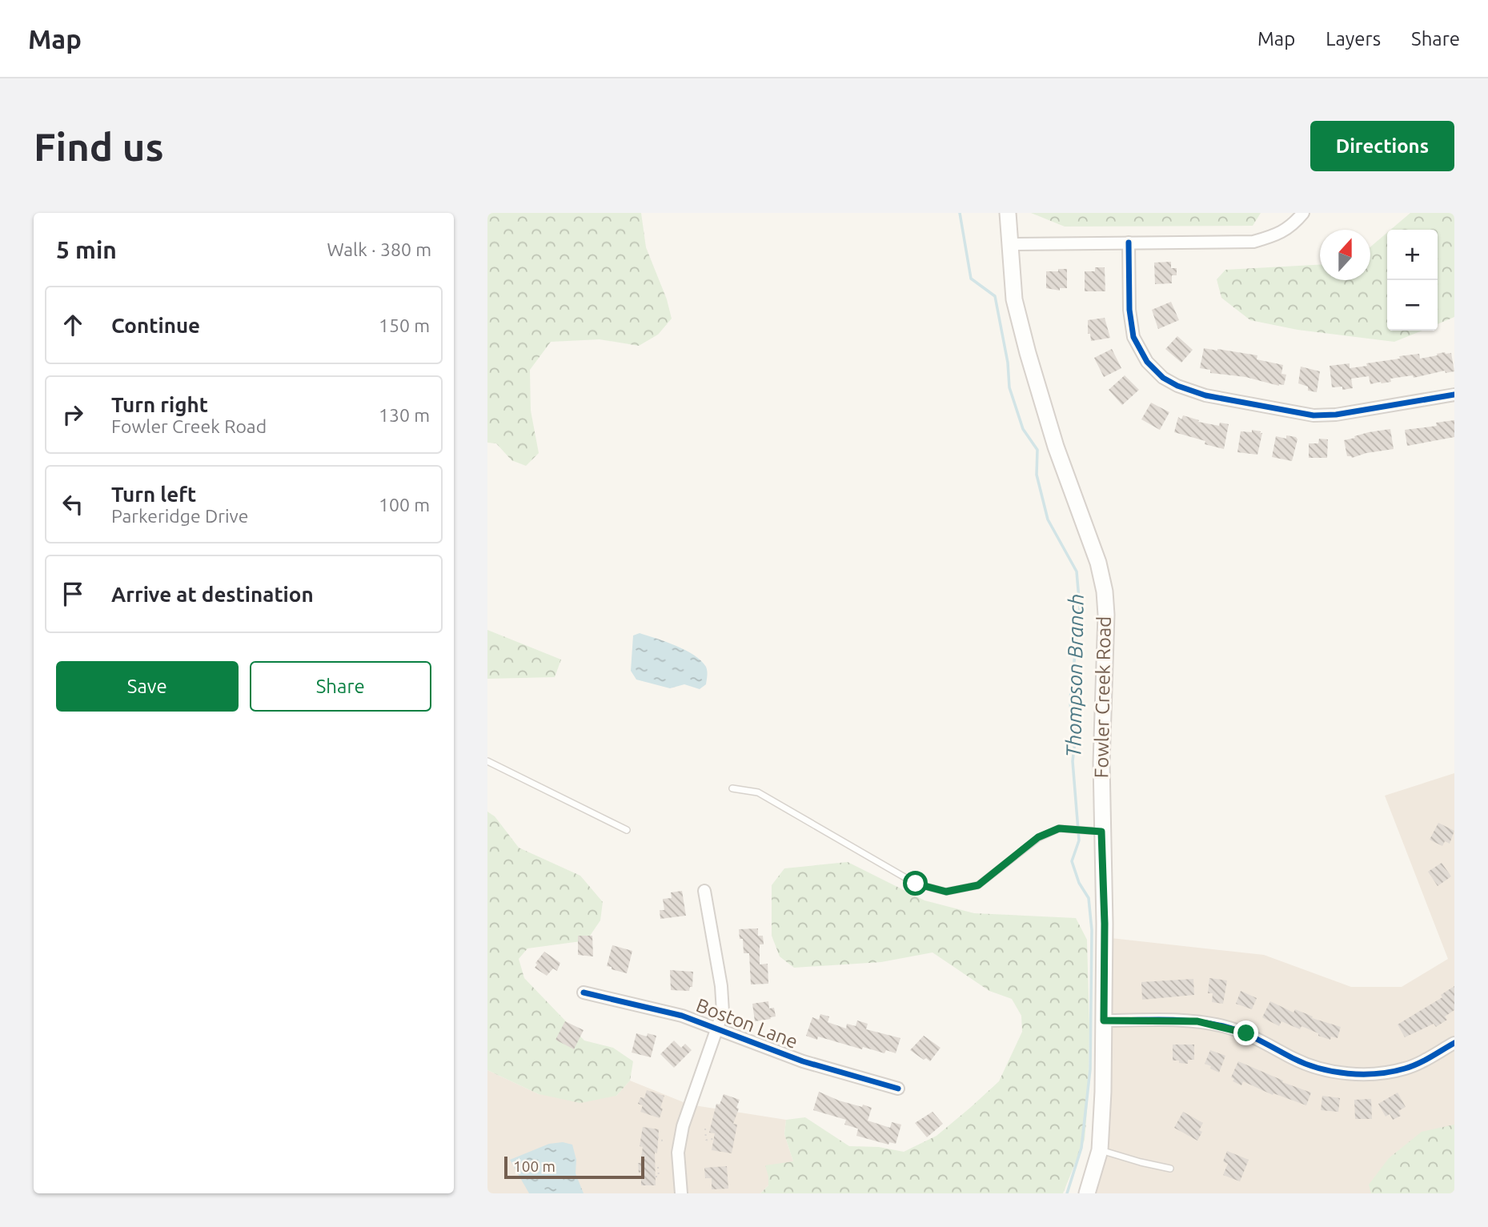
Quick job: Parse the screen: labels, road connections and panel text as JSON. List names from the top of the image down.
{
  "streets": {
    "main road": ["Fowler Creek Road"],
    "street": ["Boston Lane"]
  },
  "water": ["Thompson Branch"],
  "scale_bar": "100 m",
  "north": "top",
  "page": {
    "header": "Map",
    "nav": ["Map", "Layers", "Share"],
    "buttons": [
      "Directions",
      ["Save", "Share"]
    ],
    "title": "Find us",
    "heading": ["5 min", "Walk · 380 m"],
    "map_buttons": ["+", "−"],
    "list": [
      ["Continue", "150 m"],
      ["Turn right", "Fowler Creek Road", "130 m"],
      ["Turn left", "Parkeridge Drive", "100 m"],
      "Arrive at destination"
    ],
    "scale": "100 m"
  }
}
